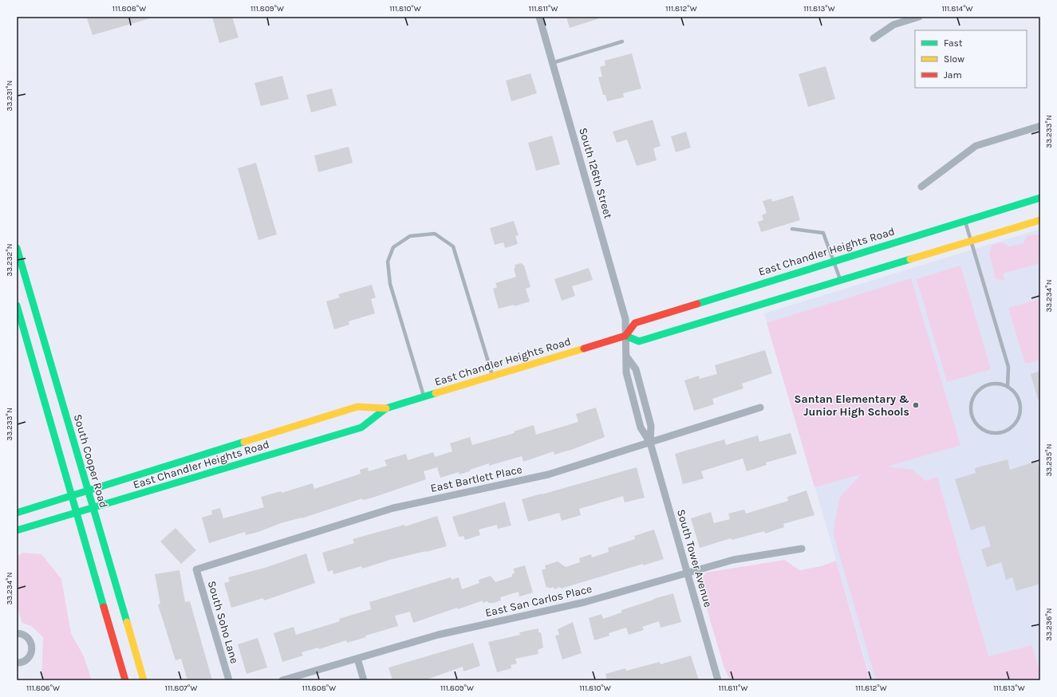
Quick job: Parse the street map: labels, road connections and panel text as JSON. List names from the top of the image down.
{
  "streets": {
    "main road": ["East Chandler Heights Road", "South Cooper Road"],
    "street": [
      "South 126th Street",
      "East Bartlett Place",
      "South Tower Avenue",
      "East San Carlos Place",
      "South Soho Lane"
    ]
  },
  "crossings": [
    ["South 126th Street", "East Chandler Heights Road"],
    ["South 126th Street", "South Tower Avenue"],
    ["East Chandler Heights Road", "South Cooper Road"],
    ["East Chandler Heights Road", "South Tower Avenue"],
    ["East Bartlett Place", "South Tower Avenue"],
    ["East Bartlett Place", "South Soho Lane"],
    ["South Tower Avenue", "East San Carlos Place"]
  ],
  "places": ["Santan Elementary & Junior High Schools"],
  "legend": ["Fast", "Slow", "Jam"],
  "coordinates": [
    "111.808°W",
    "111.809°W",
    "111.810°W",
    "111.811°W",
    "111.812°W",
    "111.813°W",
    "111.814°W",
    "33.231°N",
    "33.233°N",
    "33.232°N",
    "33.234°N",
    "33.235°N",
    "33.236°N",
    "111.806°W",
    "111.807°W"
  ]
}
